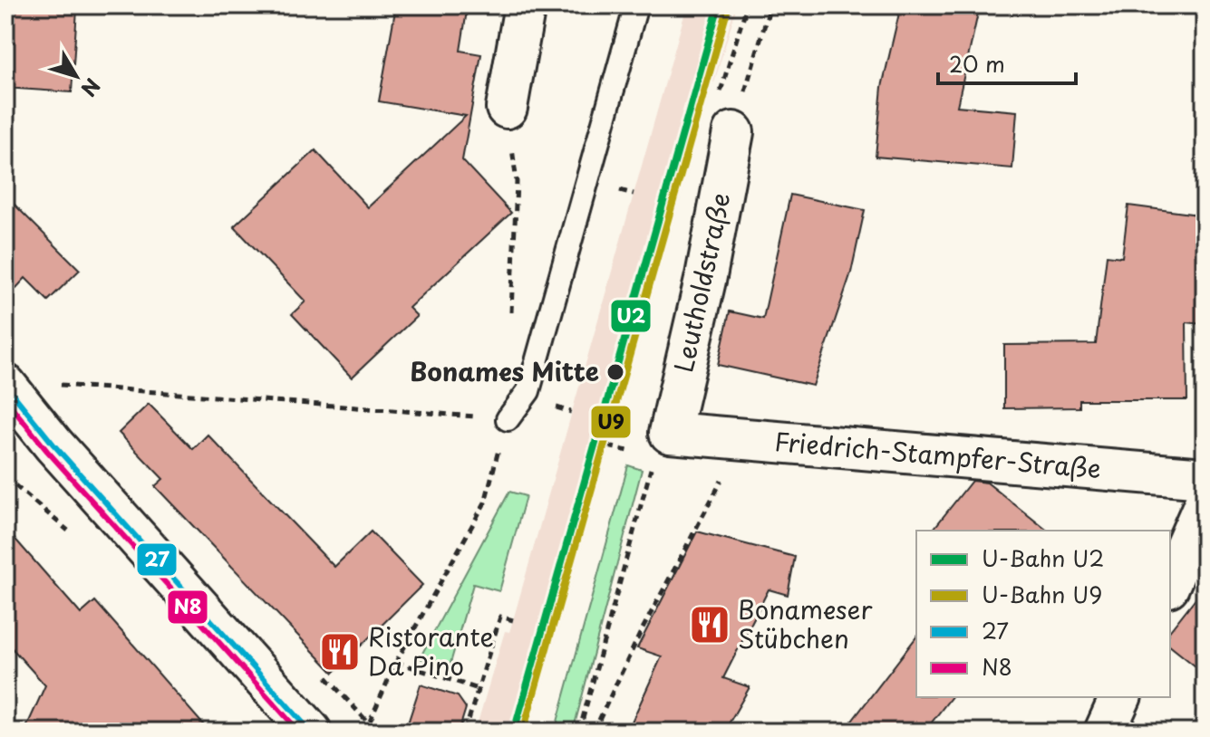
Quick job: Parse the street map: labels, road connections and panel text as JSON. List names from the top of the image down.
{
  "streets": {
    "street": ["Leutholdstraße", "Friedrich-Stampfer-Straße"]
  },
  "crossings": [
    ["Leutholdstraße", "Friedrich-Stampfer-Straße"]
  ],
  "places": {
    "other": ["Bonames Mitte"],
    "restaurant": ["Bonameser Stübchen", "Ristorante Da Pino"]
  },
  "lines": [
    "metro line U2",
    "metro line U9",
    "transit line 27",
    "transit line N8"
  ],
  "legend": [
    "U-Bahn U2",
    "U-Bahn U9",
    "27",
    "N8"
  ],
  "scale_bar": "20 m",
  "north": "bottom right"
}
